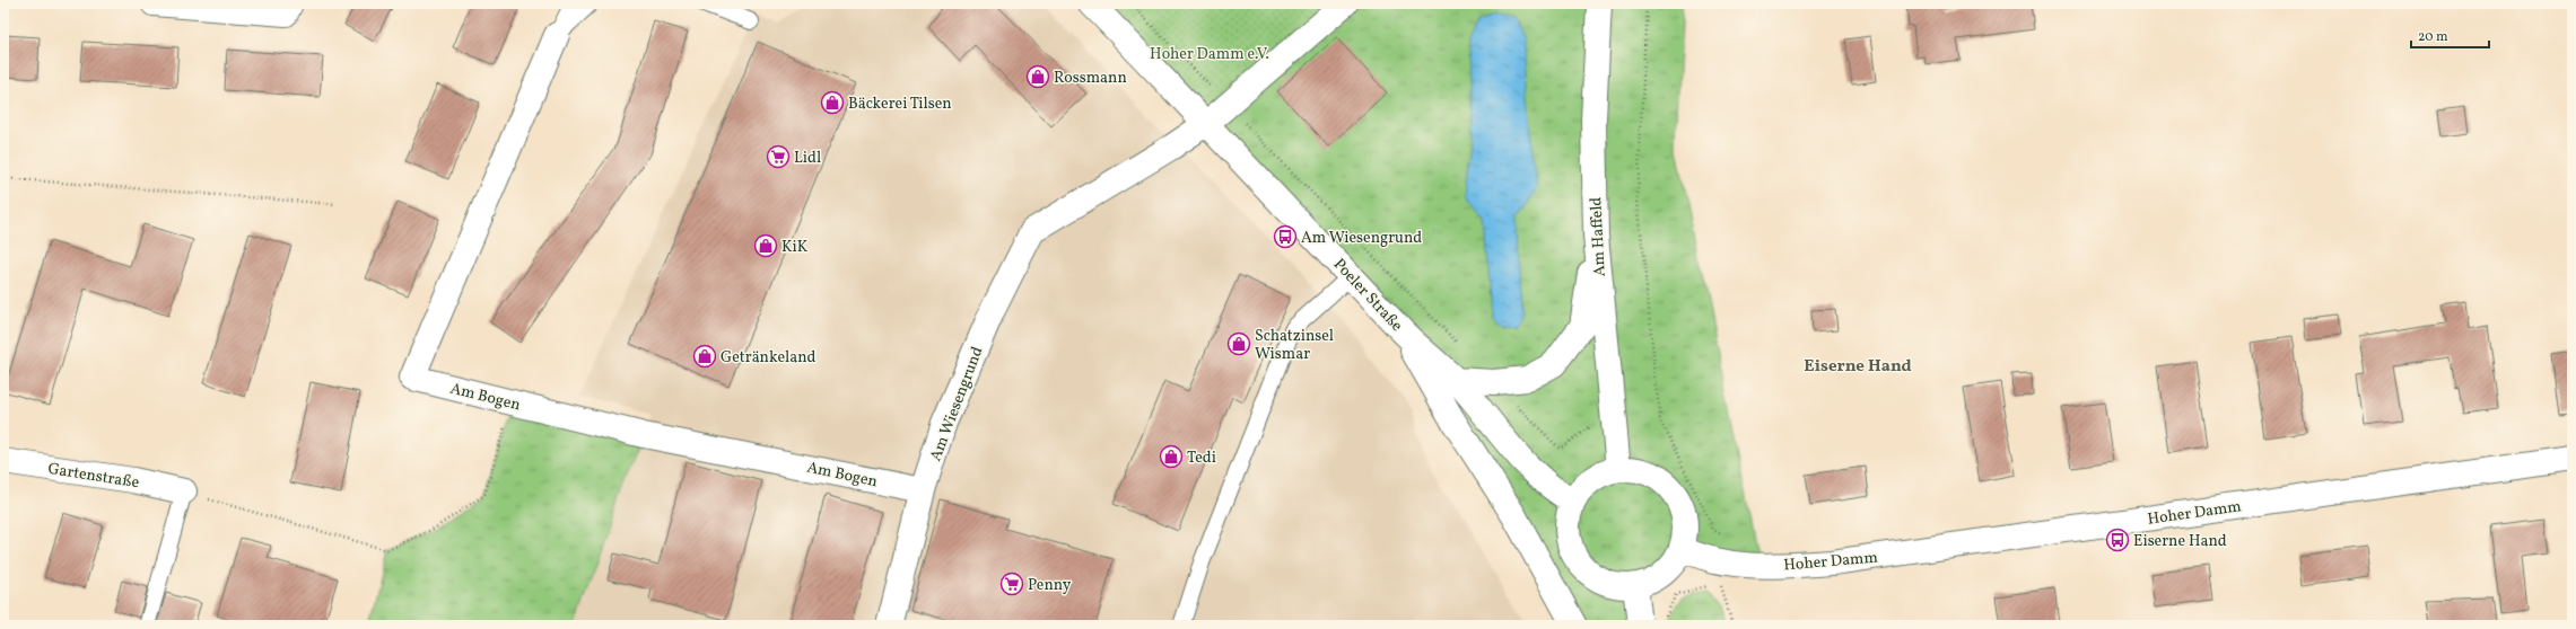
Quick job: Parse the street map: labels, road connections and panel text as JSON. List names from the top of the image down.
{
  "streets": {
    "street": [
      "Am Haffeld",
      "Poeler Straße",
      "Am Bogen",
      "Am Wiesengrund",
      "Gartenstraße",
      "Hoher Damm"
    ]
  },
  "crossings": [
    ["Am Haffeld", "Poeler Straße"],
    ["Am Haffeld", "Hoher Damm"],
    ["Poeler Straße", "Am Wiesengrund"],
    ["Poeler Straße", "Hoher Damm"],
    ["Am Bogen", "Am Wiesengrund"]
  ],
  "districts": ["Eiserne Hand"],
  "parks": ["Hoher Damm e.V."],
  "places": {
    "shop": [
      "Rossmann",
      "Bäckerei Tilsen",
      "KiK",
      "Schatzinsel Wismar",
      "Getränkeland",
      "Tedi"
    ],
    "supermarket": ["Lidl", "Penny"],
    "bus stop": ["Am Wiesengrund", "Eiserne Hand"]
  },
  "scale_bar": "20 m"
}
